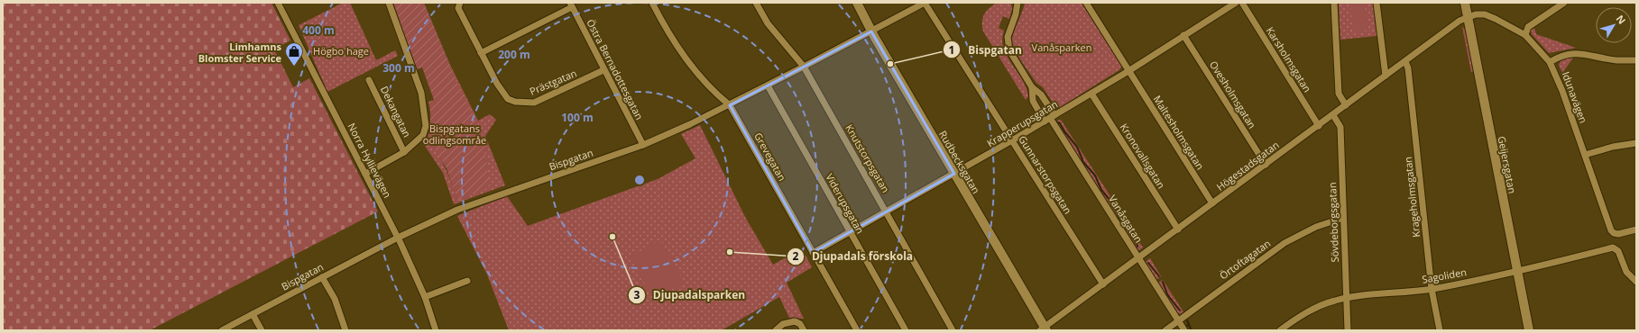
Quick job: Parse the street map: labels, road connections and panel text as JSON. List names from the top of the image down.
{
  "streets": {
    "street": [
      "Karsholmsgatan",
      "Östra Bernadottesgatan",
      "Prästgatan",
      "Ovesholmsgatan",
      "Idunavägen",
      "Dekangatan",
      "Krapperupsgatan",
      "Maltesholmsgatan",
      "Kronovallsgatan",
      "Grevegatan",
      "Knutstorpsgatan",
      "Bispgatan",
      "Norra Hyllievägen",
      "Rudbecksgatan",
      "Geijersgatan",
      "Högestadsgatan",
      "Gunnarstorpsgatan",
      "Krageholmsgatan",
      "Viderupsgatan",
      "Vanåsgatan",
      "Sövdeborgsgatan",
      "Örtoftagatan",
      "Sagoliden"
    ]
  },
  "crossings": [
    ["Karsholmsgatan", "Högestadsgatan"],
    ["Östra Bernadottesgatan", "Prästgatan"],
    ["Östra Bernadottesgatan", "Bispgatan"],
    ["Ovesholmsgatan", "Krapperupsgatan"],
    ["Ovesholmsgatan", "Högestadsgatan"],
    ["Idunavägen", "Geijersgatan"],
    ["Idunavägen", "Högestadsgatan"],
    ["Krapperupsgatan", "Maltesholmsgatan"],
    ["Krapperupsgatan", "Kronovallsgatan"],
    ["Krapperupsgatan", "Grevegatan"],
    ["Krapperupsgatan", "Knutstorpsgatan"],
    ["Krapperupsgatan", "Rudbecksgatan"],
    ["Krapperupsgatan", "Gunnarstorpsgatan"],
    ["Krapperupsgatan", "Viderupsgatan"],
    ["Krapperupsgatan", "Vanåsgatan"],
    ["Maltesholmsgatan", "Högestadsgatan"],
    ["Kronovallsgatan", "Högestadsgatan"],
    ["Grevegatan", "Bispgatan"],
    ["Knutstorpsgatan", "Bispgatan"],
    ["Bispgatan", "Norra Hyllievägen"],
    ["Bispgatan", "Rudbecksgatan"],
    ["Bispgatan", "Gunnarstorpsgatan"],
    ["Bispgatan", "Viderupsgatan"],
    ["Rudbecksgatan", "Högestadsgatan"],
    ["Geijersgatan", "Högestadsgatan"],
    ["Geijersgatan", "Sagoliden"],
    ["Högestadsgatan", "Gunnarstorpsgatan"],
    ["Högestadsgatan", "Krageholmsgatan"],
    ["Högestadsgatan", "Vanåsgatan"],
    ["Högestadsgatan", "Sövdeborgsgatan"],
    ["Krageholmsgatan", "Sagoliden"],
    ["Vanåsgatan", "Örtoftagatan"],
    ["Sövdeborgsgatan", "Örtoftagatan"],
    ["Sövdeborgsgatan", "Sagoliden"]
  ],
  "parks": ["Vanåsparken", "Högbo hage", "Bispgatans odlingsområe"],
  "places": {
    "other": ["Bispgatan", "Djupadalsparken", "Djupadals förskola"],
    "shop": ["Limhamns Blomster Service"]
  },
  "north": "top right",
  "rings": [
    "400 m",
    "200 m",
    "300 m",
    "100 m"
  ]
}
